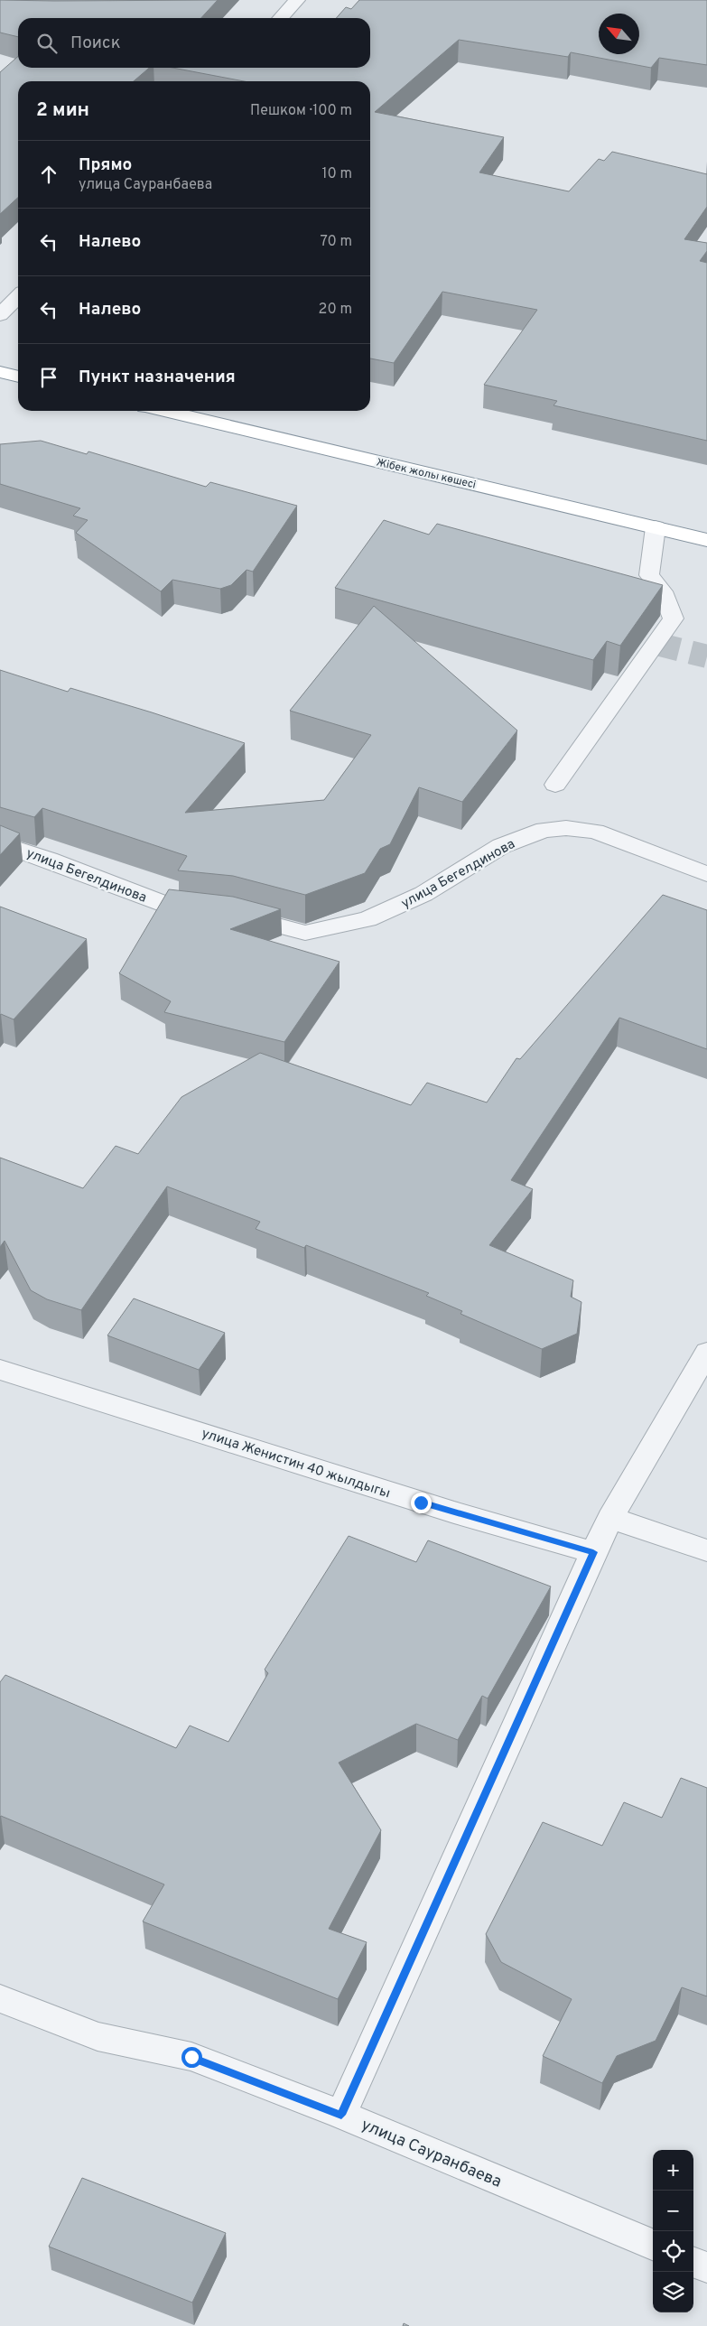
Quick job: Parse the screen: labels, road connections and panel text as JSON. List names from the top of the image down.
{
  "streets": {
    "highway": ["Жібек жолы көшесі"],
    "street": ["улица Бегелдинова", "улица Женистин 40 жылдыгы", "улица Сауранбаева"]
  },
  "north": "top left",
  "page": {
    "search": "Поиск",
    "heading": ["2 мин", "Пешком · 100 m"],
    "list": [
      ["Прямо", "улица Сауранбаева", "10 m"],
      ["Налево", "70 m"],
      ["Налево", "20 m"],
      "Пункт назначения"
    ],
    "map_buttons": ["+", "−"]
  }
}
